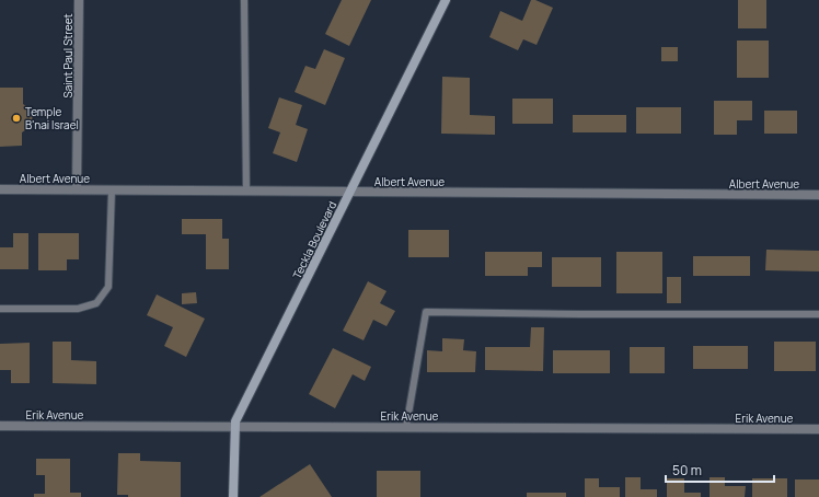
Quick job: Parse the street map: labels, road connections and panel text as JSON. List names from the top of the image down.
{
  "streets": {
    "main road": ["Teckla Boulevard"],
    "street": ["Saint Paul Street", "Albert Avenue", "Erik Avenue"]
  },
  "crossings": [
    ["Saint Paul Street", "Albert Avenue"],
    ["Albert Avenue", "Teckla Boulevard"],
    ["Teckla Boulevard", "Erik Avenue"]
  ],
  "places": ["Temple B'nai Israel"],
  "scale_bar": "50 m"
}
